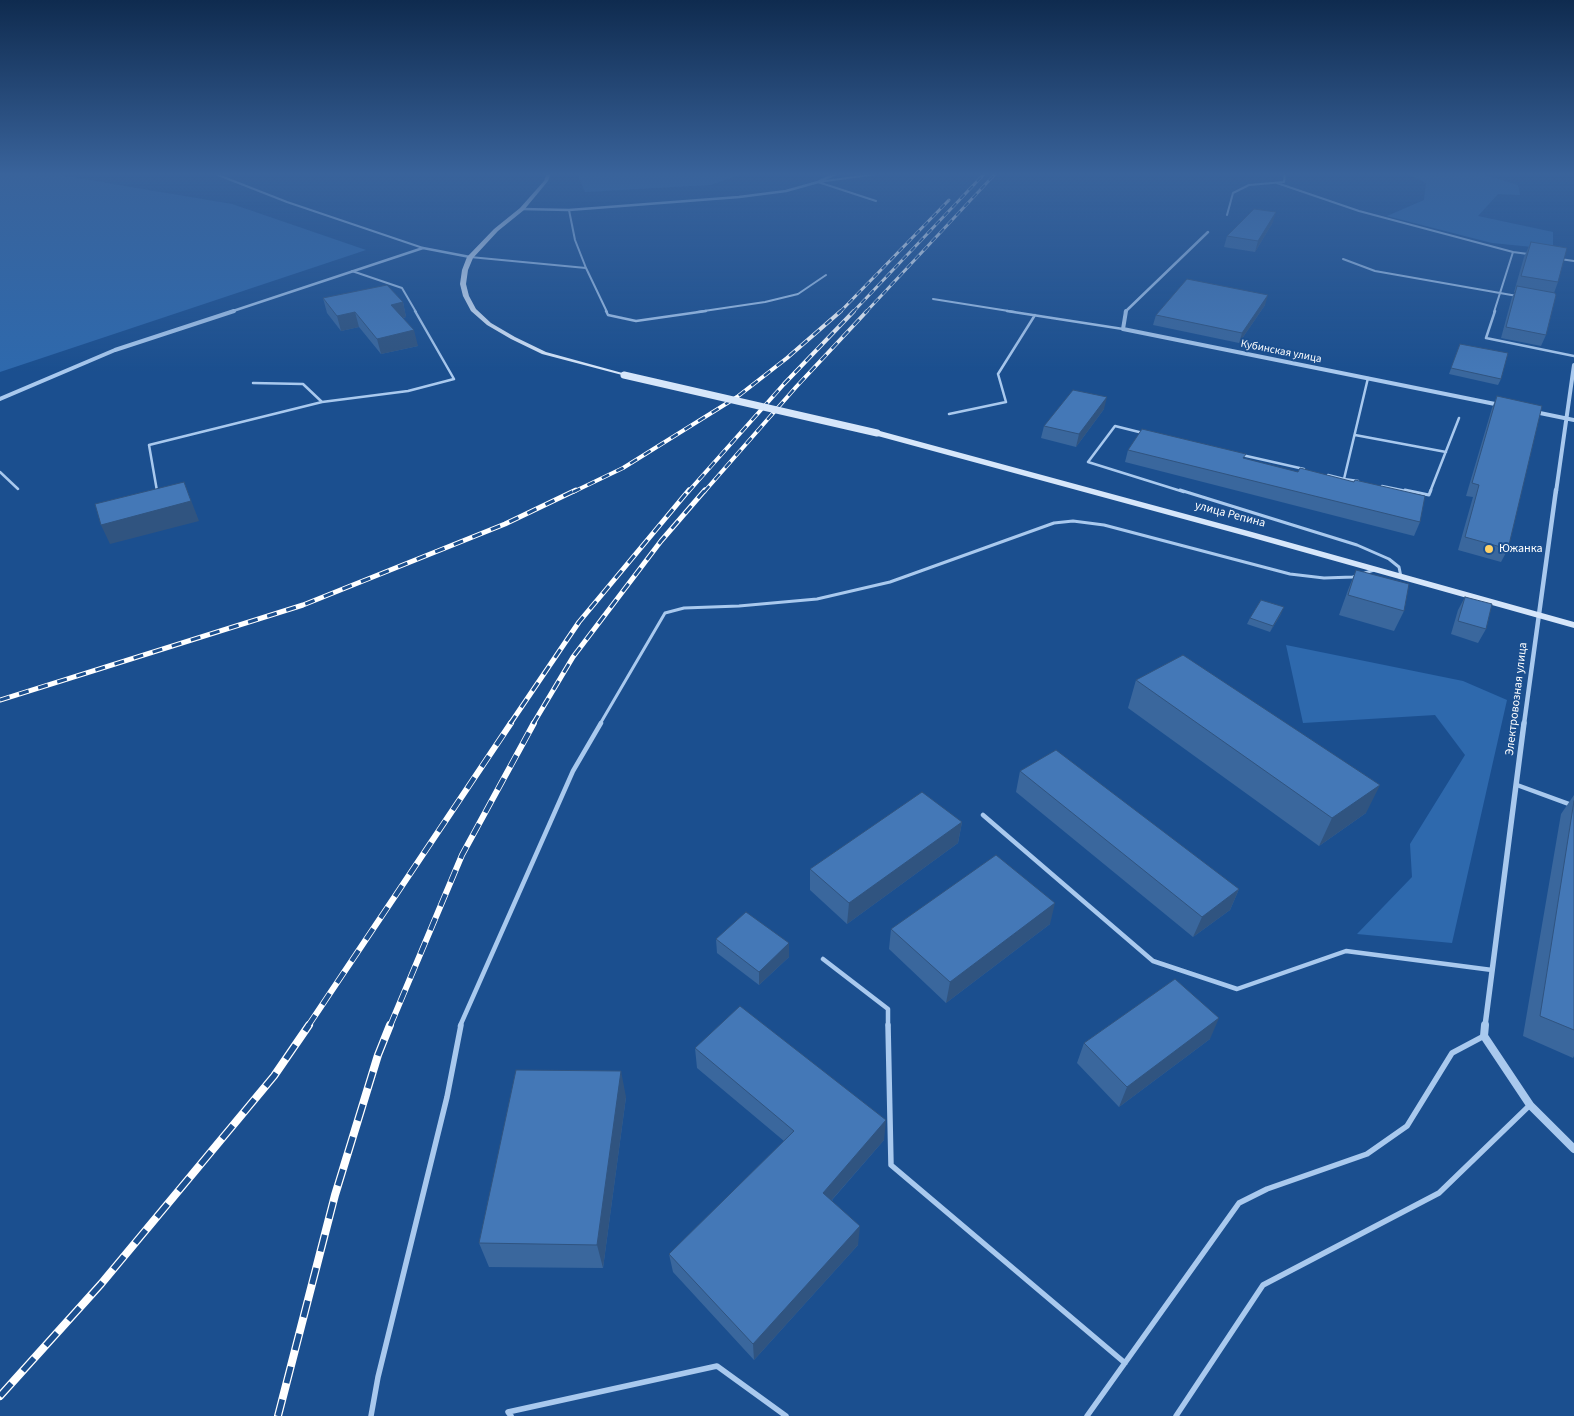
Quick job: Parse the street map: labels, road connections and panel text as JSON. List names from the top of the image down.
{
  "streets": {
    "main road": ["улица Репина"],
    "street": ["Кубинская улица", "Электровозная улица"]
  },
  "crossings": [
    ["улица Репина", "Электровозная улица"]
  ],
  "places": ["Южанка"]
}
